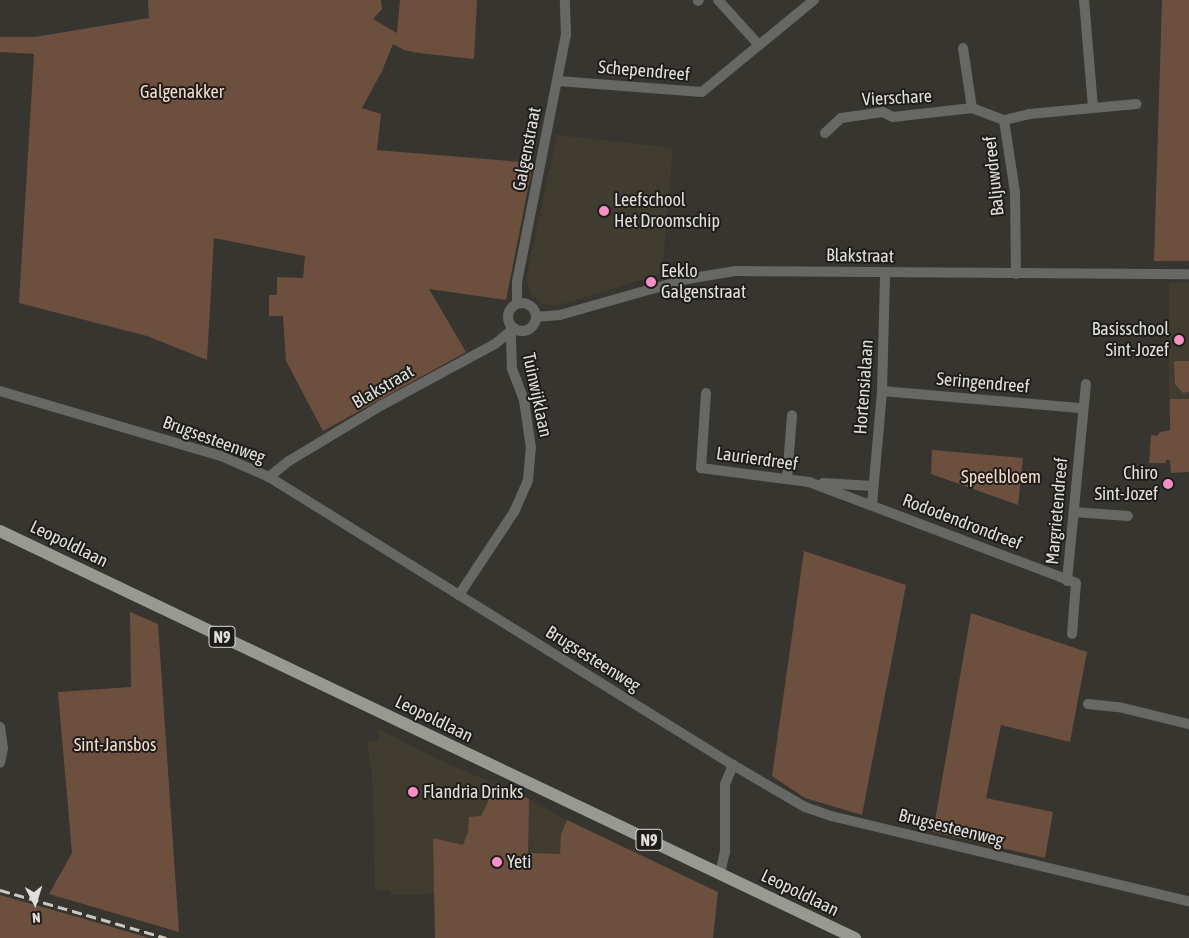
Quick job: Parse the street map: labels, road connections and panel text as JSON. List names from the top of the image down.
{
  "streets": {
    "main road": ["Leopoldlaan", "N9"],
    "street": [
      "Schependreef",
      "Vierschare",
      "Galgenstraat",
      "Baljuwdreef",
      "Blakstraat",
      "Seringendreef",
      "Hortensialaan",
      "Tuinwijklaan",
      "Brugsesteenweg",
      "Laurierdreef",
      "Margrietendreef",
      "Rododendrondreef"
    ]
  },
  "crossings": [
    ["Schependreef", "Galgenstraat"],
    ["Vierschare", "Baljuwdreef"],
    ["Galgenstraat", "Blakstraat"],
    ["Galgenstraat", "Tuinwijklaan"],
    ["Baljuwdreef", "Blakstraat"],
    ["Blakstraat", "Hortensialaan"],
    ["Blakstraat", "Tuinwijklaan"],
    ["Blakstraat", "Brugsesteenweg"],
    ["Seringendreef", "Hortensialaan"],
    ["Seringendreef", "Margrietendreef"],
    ["Hortensialaan", "Laurierdreef"],
    ["Hortensialaan", "Rododendrondreef"],
    ["Tuinwijklaan", "Brugsesteenweg"],
    ["Laurierdreef", "Rododendrondreef"],
    ["Margrietendreef", "Rododendrondreef"]
  ],
  "parks": ["Galgenakker", "Speelbloem", "Sint-Jansbos"],
  "places": [
    "Leefschool Het Droomschip",
    "Eeklo Galgenstraat",
    "Basisschool Sint-Jozef",
    "Chiro Sint-Jozef",
    "Flandria Drinks",
    "Yeti"
  ],
  "north": "bottom"
}
